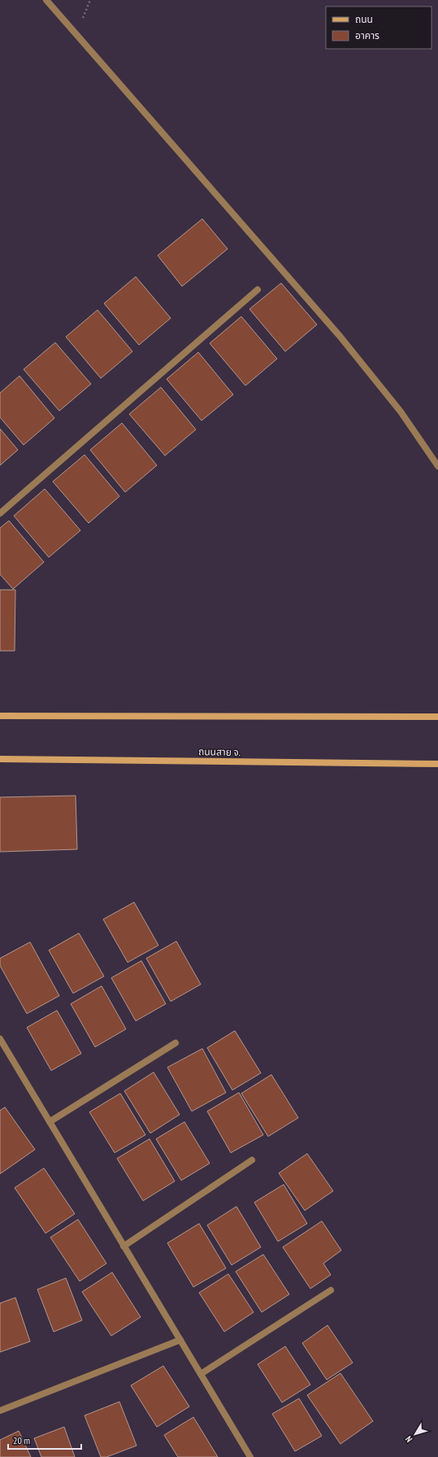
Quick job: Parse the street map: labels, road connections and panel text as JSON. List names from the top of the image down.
{
  "streets": {
    "main road": ["ถนนสาย จ."]
  },
  "legend": ["ถนน", "อาคาร"],
  "scale_bar": "20 m",
  "north": "bottom left"
}
